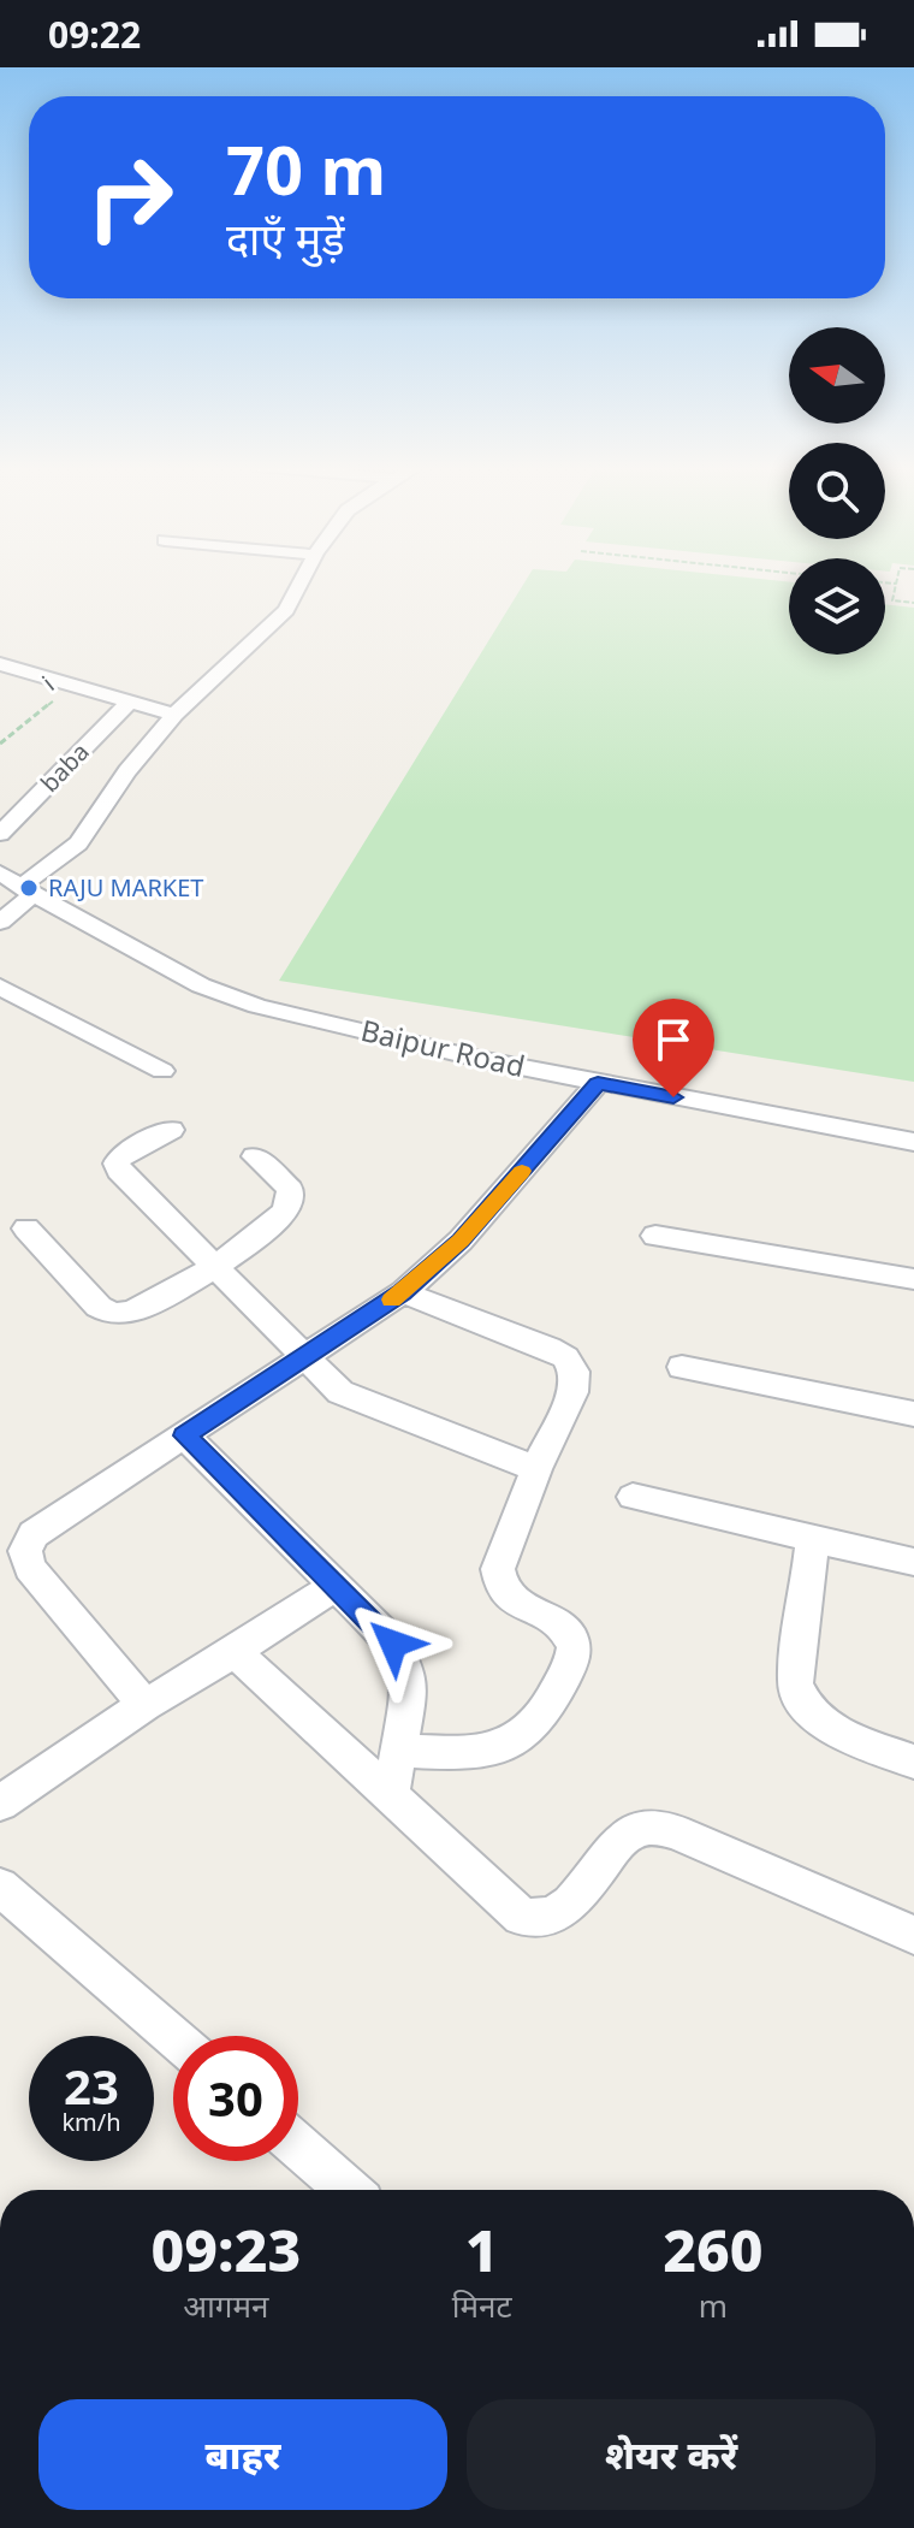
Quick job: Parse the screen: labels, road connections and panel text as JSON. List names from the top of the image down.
{
  "streets": {
    "street": ["baba", "Baipur Road"],
    "path": ["i"]
  },
  "places": ["RAJU MARKET"],
  "north": "left",
  "page": {
    "status": "09:22",
    "turn": ["70 m", "दाएँ मुड़ें"],
    "speed": "23 km/h",
    "limit": "30",
    "eta": [
      "09:23",
      "आगमन",
      "1",
      "मिनट",
      "260",
      "m"
    ],
    "buttons": ["बाहर", "शेयर करें"]
  }
}
